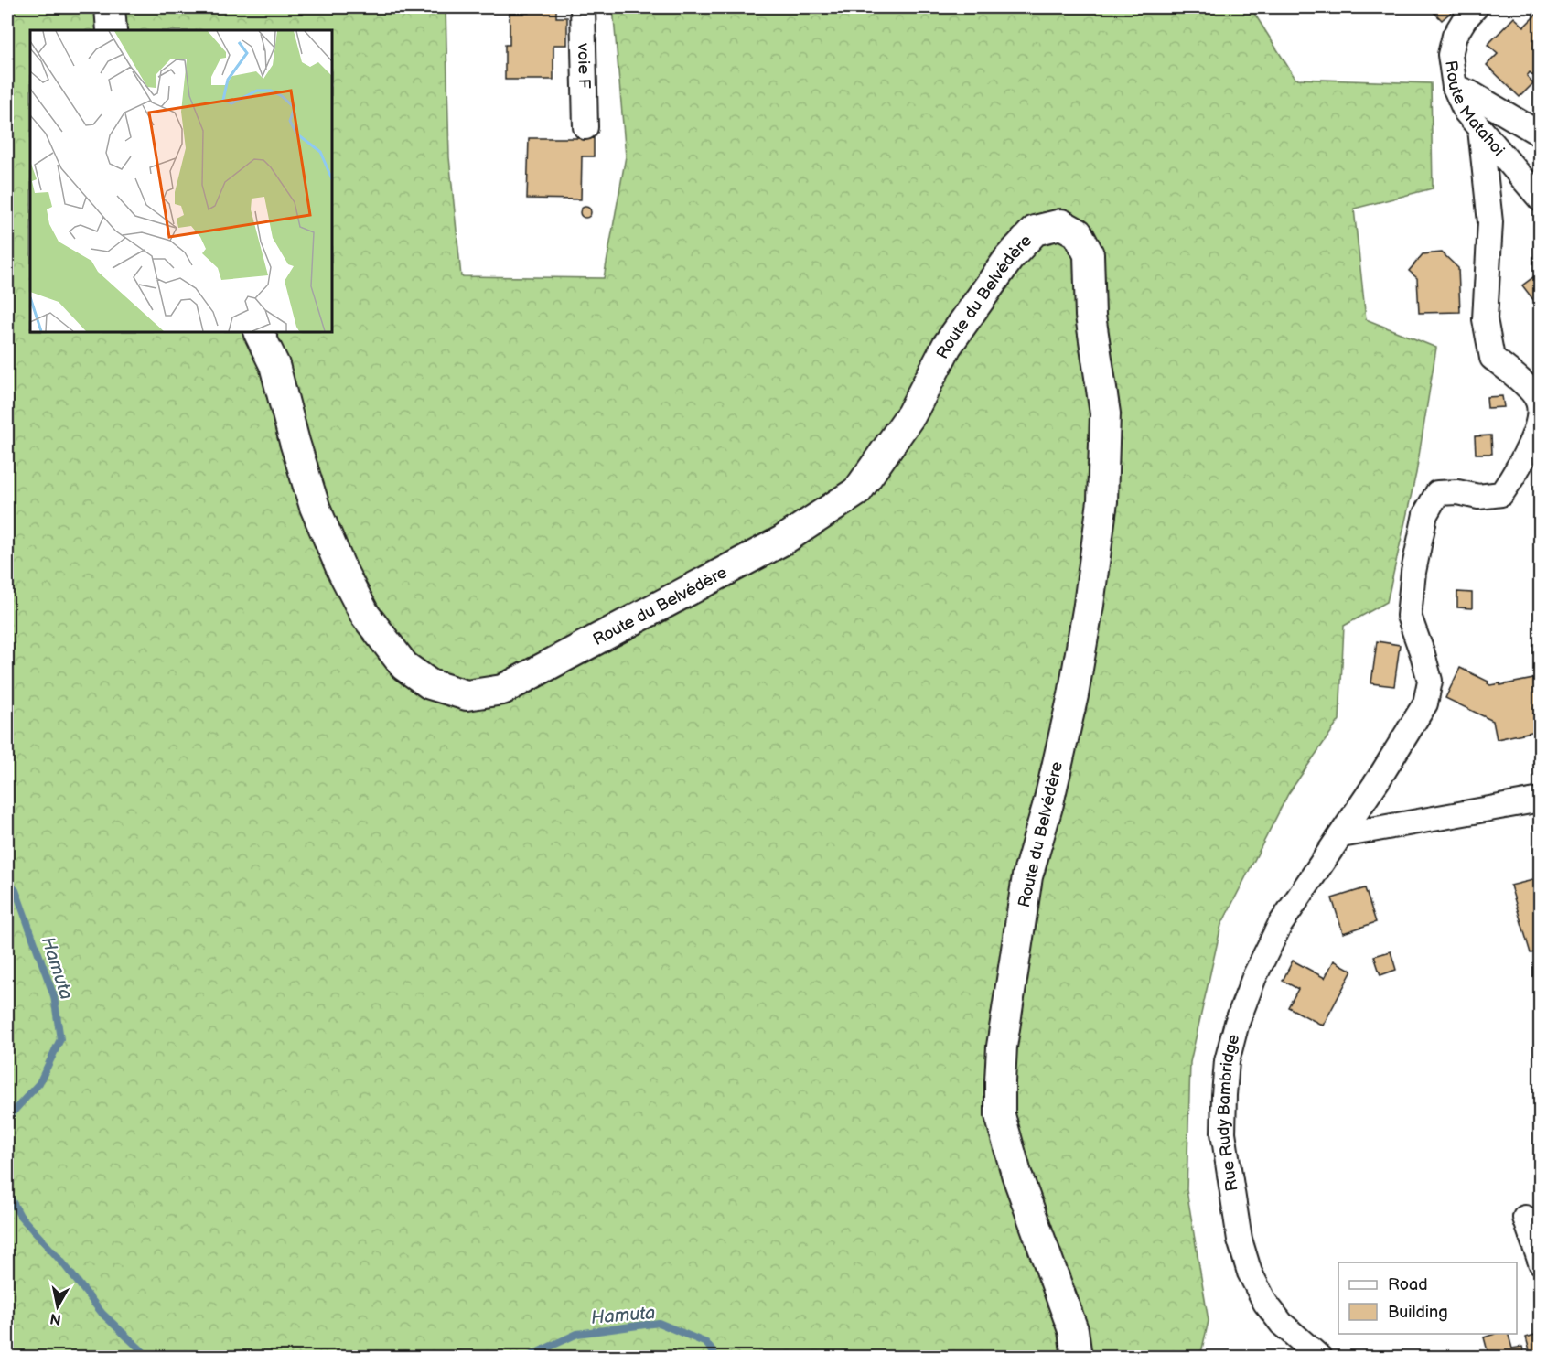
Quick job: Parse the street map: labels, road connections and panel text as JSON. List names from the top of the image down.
{
  "streets": {
    "street": [
      "voie F",
      "Route Matahoi",
      "Route du Belvédère",
      "Rue Rudy Bambridge"
    ]
  },
  "crossings": [
    ["Route Matahoi", "Rue Rudy Bambridge"]
  ],
  "water": ["Hamuta"],
  "legend": ["Road", "Building"],
  "north": "bottom"
}
